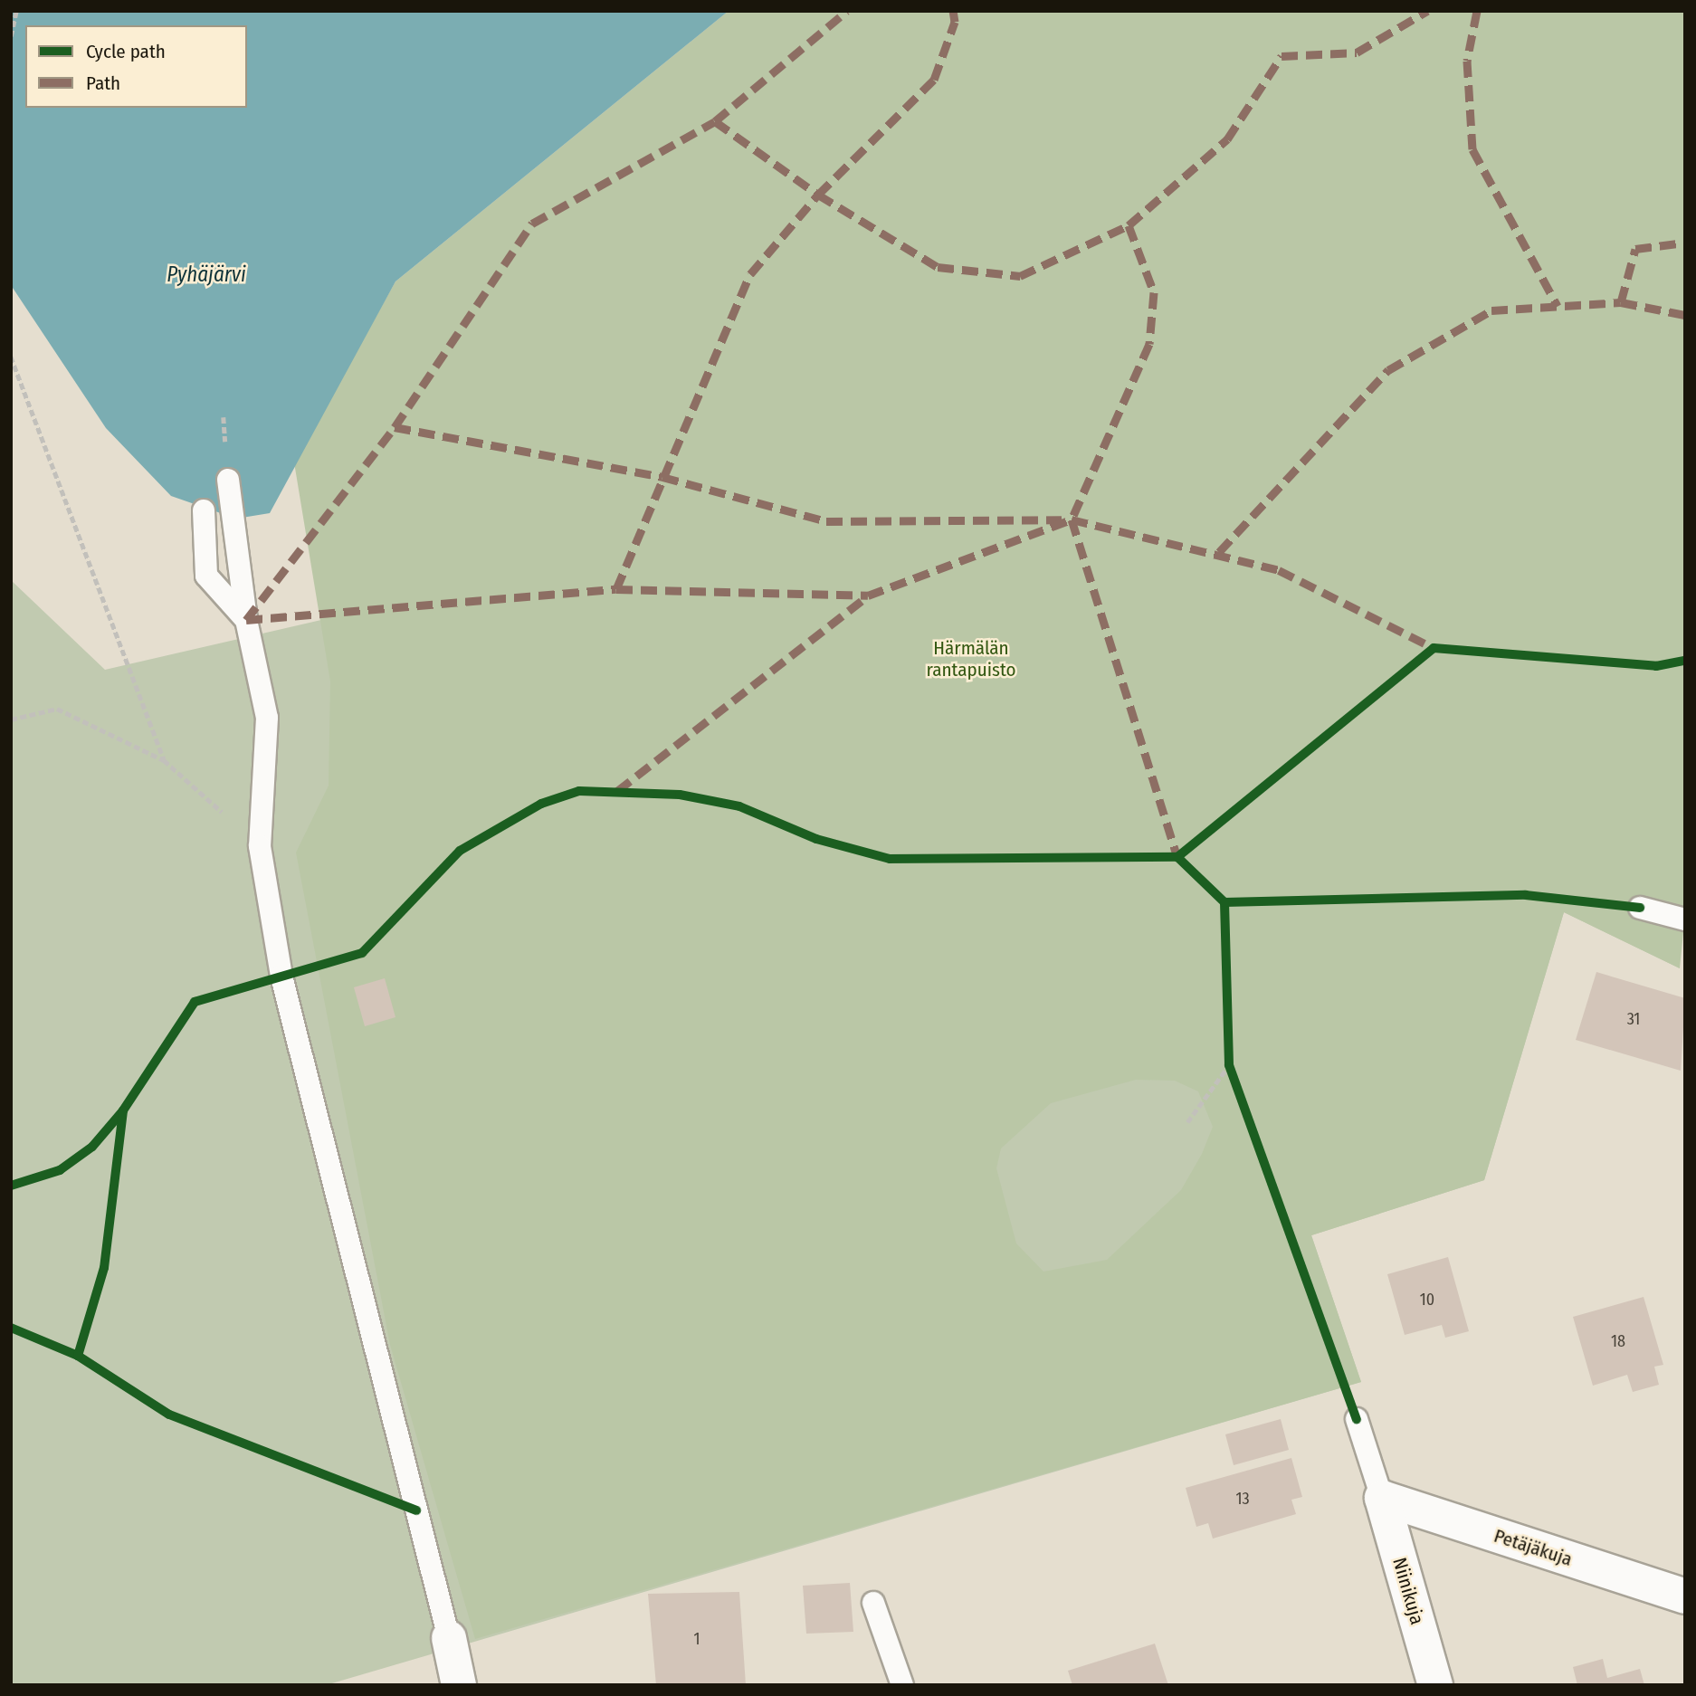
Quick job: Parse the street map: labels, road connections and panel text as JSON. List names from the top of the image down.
{
  "streets": {
    "street": ["Petäjäkuja", "Niinikuja"]
  },
  "crossings": [
    ["Petäjäkuja", "Niinikuja"]
  ],
  "water": ["Pyhäjärvi"],
  "parks": ["Härmälän rantapuisto"],
  "house_numbers": [
    "31",
    "10",
    "18",
    "13",
    "1"
  ],
  "legend": ["Cycle path", "Path"]
}
